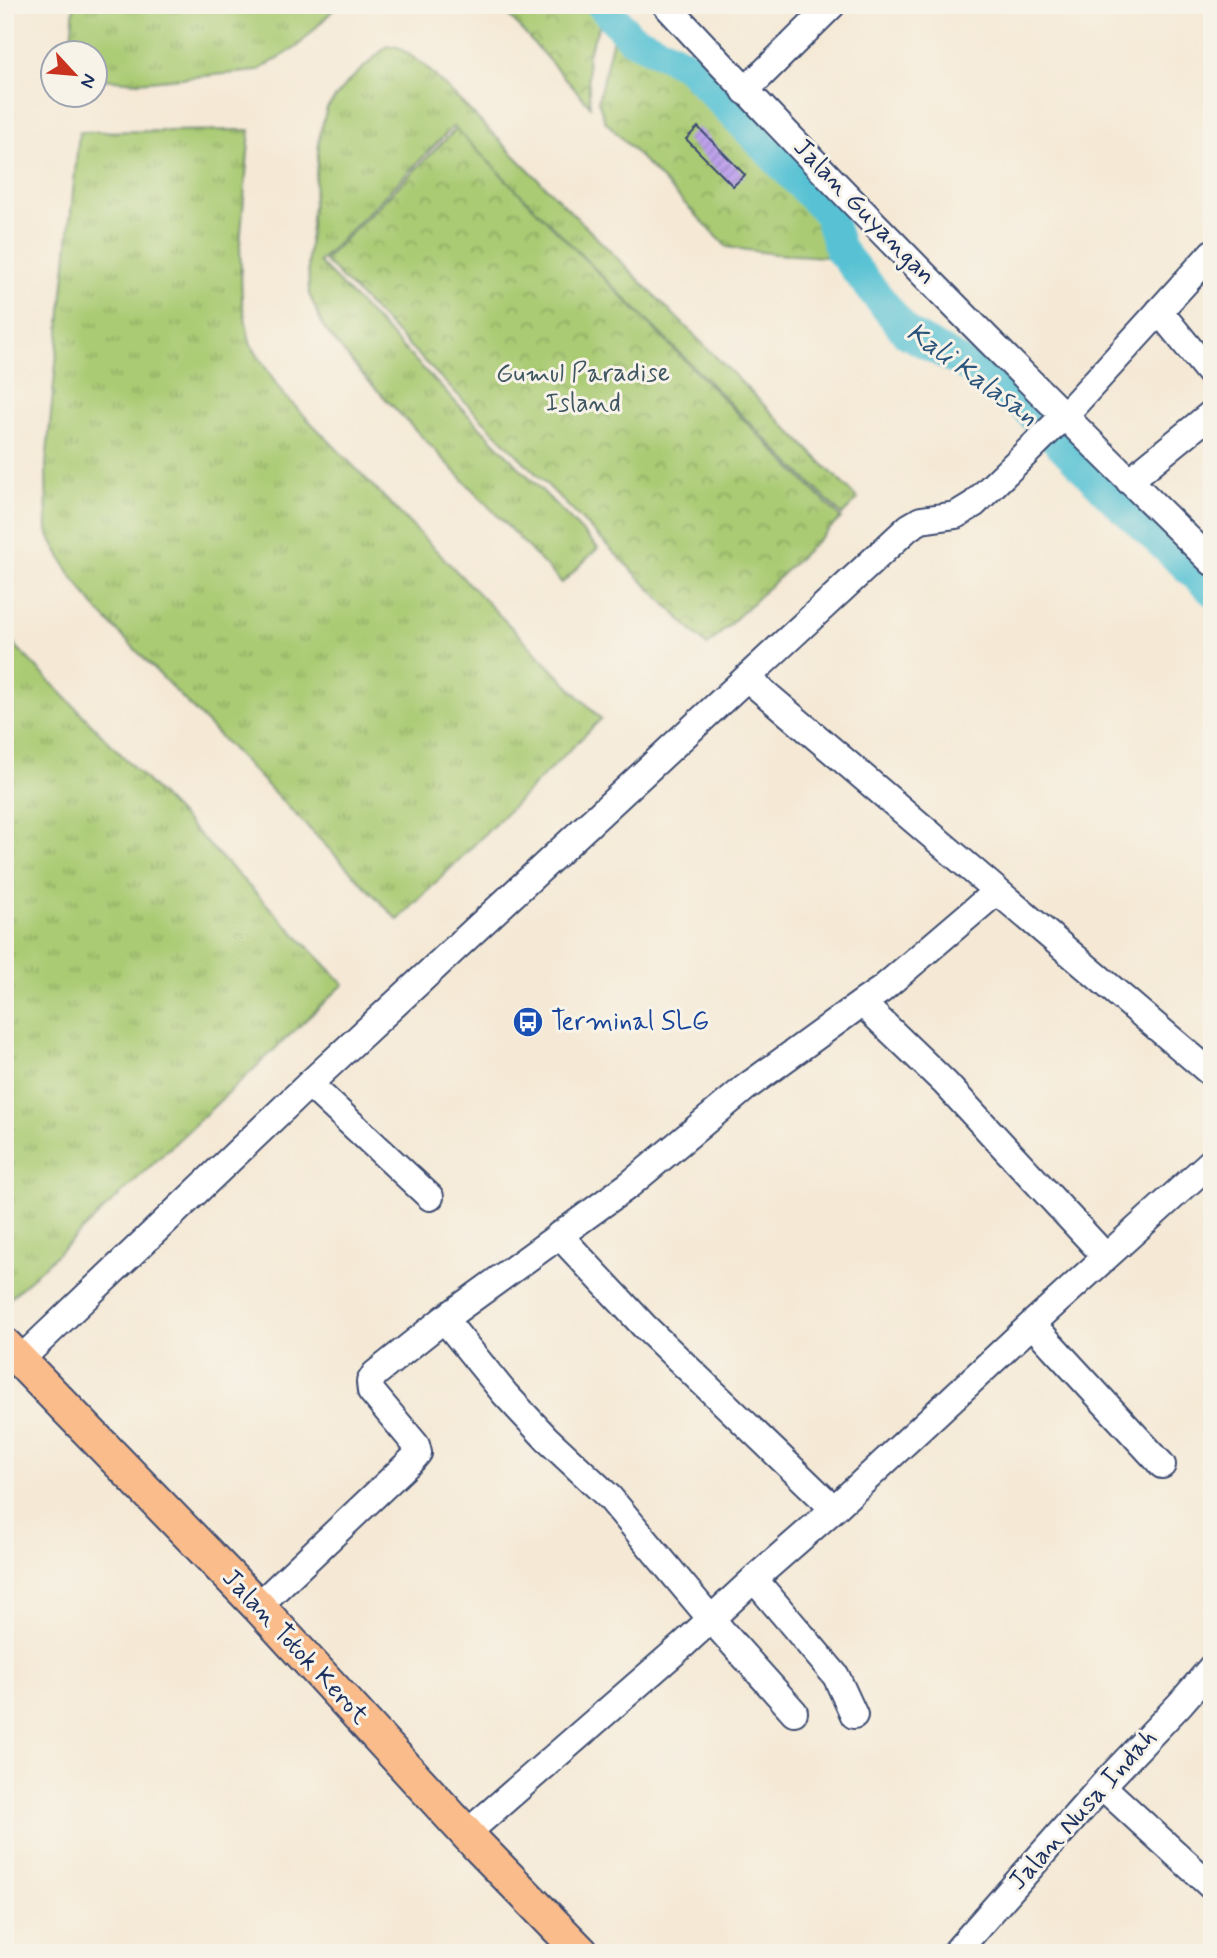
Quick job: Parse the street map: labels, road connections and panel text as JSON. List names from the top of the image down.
{
  "streets": {
    "main road": ["Jalan Totok Kerot"],
    "street": ["Jalan Guyangan", "Jalan Nusa Indah"]
  },
  "water": ["Kali Kalasan"],
  "parks": ["Gumul Paradise Island"],
  "places": {
    "bus stop": ["Terminal SLG"]
  },
  "north": "bottom right"
}
